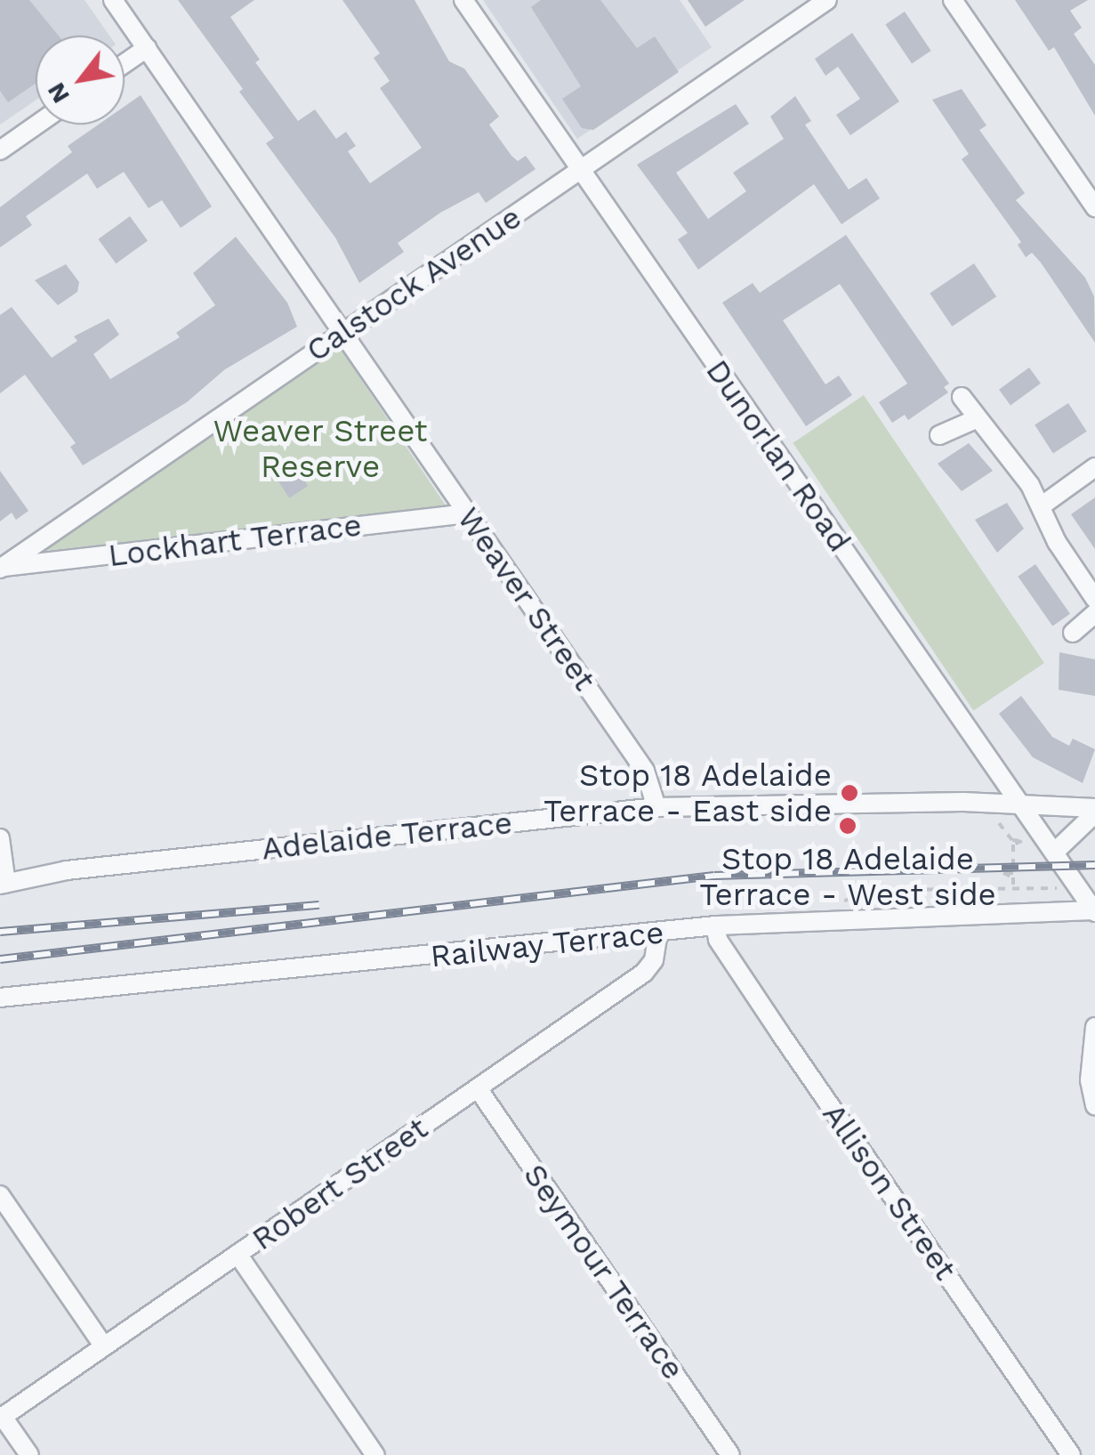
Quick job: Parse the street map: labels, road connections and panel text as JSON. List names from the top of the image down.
{
  "streets": {
    "street": [
      "Calstock Avenue",
      "Dunorlan Road",
      "Lockhart Terrace",
      "Weaver Street",
      "Adelaide Terrace",
      "Railway Terrace",
      "Robert Street",
      "Allison Street",
      "Seymour Terrace"
    ]
  },
  "crossings": [
    ["Calstock Avenue", "Dunorlan Road"],
    ["Calstock Avenue", "Lockhart Terrace"],
    ["Calstock Avenue", "Weaver Street"],
    ["Dunorlan Road", "Adelaide Terrace"],
    ["Dunorlan Road", "Railway Terrace"],
    ["Lockhart Terrace", "Weaver Street"],
    ["Weaver Street", "Adelaide Terrace"],
    ["Railway Terrace", "Robert Street"],
    ["Railway Terrace", "Allison Street"],
    ["Robert Street", "Seymour Terrace"]
  ],
  "parks": ["Weaver Street Reserve"],
  "places": ["Stop 18 Adelaide Terrace - East side", "Stop 18 Adelaide Terrace - West side"],
  "north": "bottom left"
}
